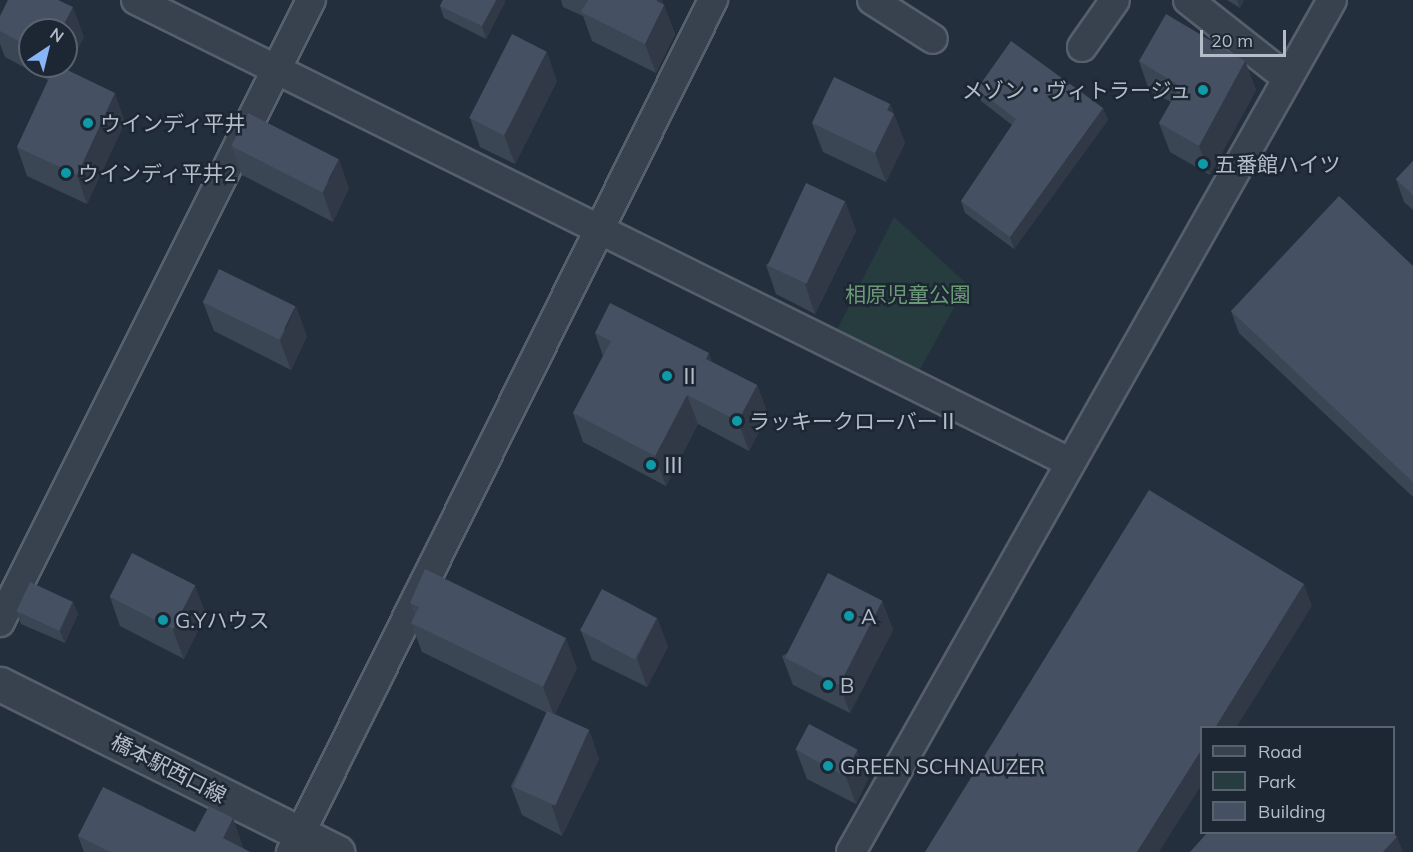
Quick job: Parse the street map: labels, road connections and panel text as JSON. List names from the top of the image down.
{
  "streets": {
    "street": ["橋本駅西口線"]
  },
  "parks": ["相原児童公園"],
  "places": [
    "メゾン・ヴィトラージュ",
    "ウインディ平井",
    "五番館ハイツ",
    "ウインディ平井2",
    "Ⅱ",
    "ラッキークローバーⅡ",
    "Ⅲ",
    "A",
    "G.Yハウス",
    "B",
    "GREEN SCHNAUZER"
  ],
  "legend": ["Road", "Park", "Building"],
  "scale_bar": "20 m",
  "north": "top right"
}
